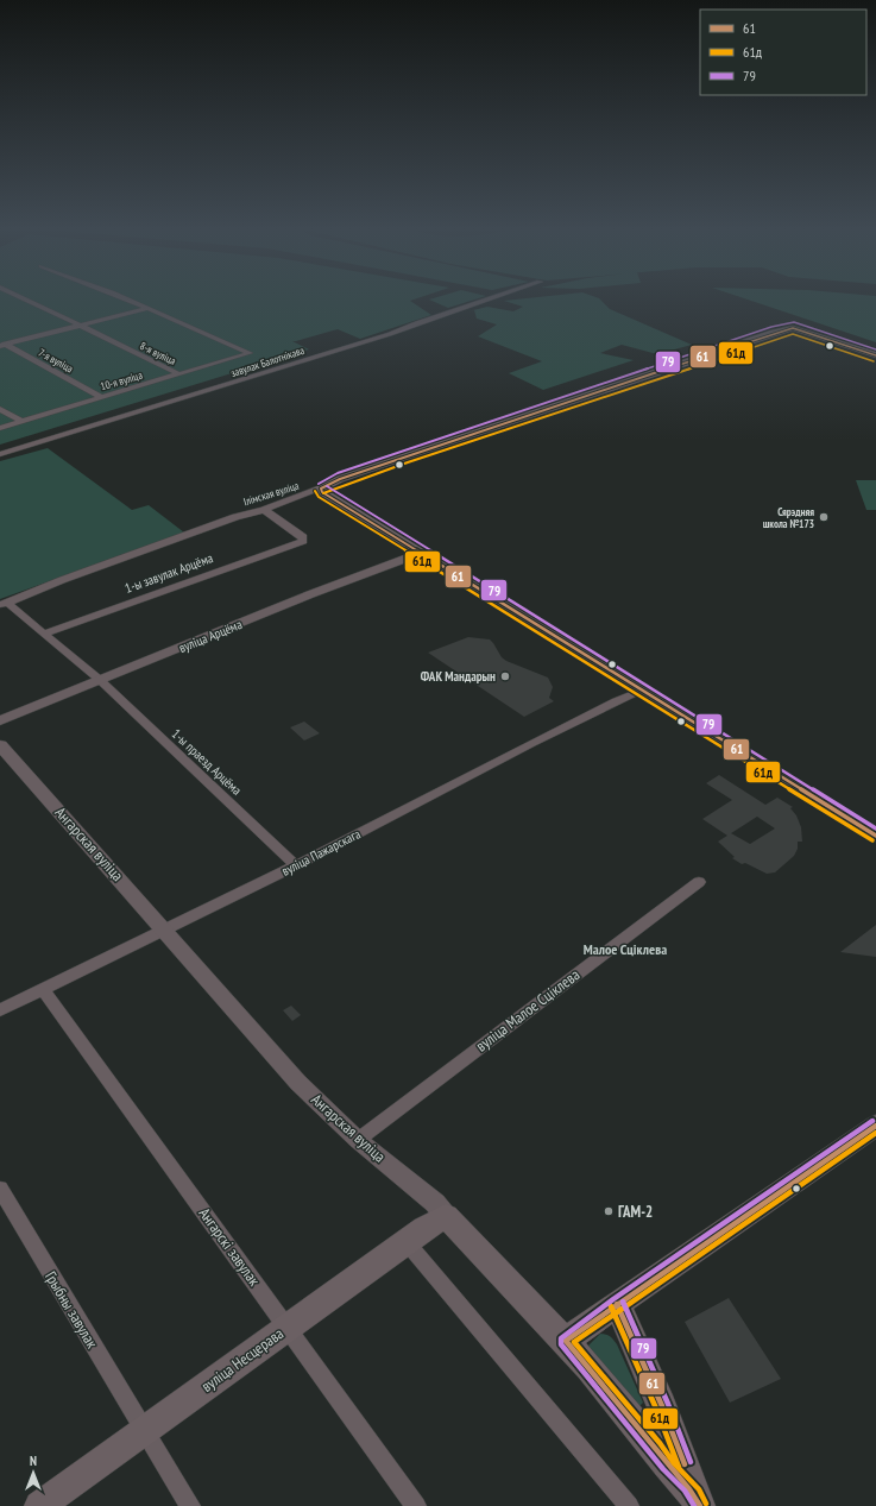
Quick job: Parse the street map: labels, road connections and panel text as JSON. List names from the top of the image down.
{
  "streets": {
    "main road": ["Ангарская вуліца", "вуліца Несцерава"],
    "street": [
      "8-я вуліца",
      "7-я вуліца",
      "завулак Балотнікава",
      "10-я вуліца",
      "Ілімская вуліца",
      "1-ы завулак Арцёма",
      "вуліца Арцёма",
      "1-ы праезд Арцёма",
      "вуліца Пажарскага",
      "вуліца Малое Сціклева",
      "Ангарскі завулак",
      "Грыбны завулак"
    ]
  },
  "crossings": [
    ["8-я вуліца", "10-я вуліца"],
    ["7-я вуліца", "10-я вуліца"],
    ["Ілімская вуліца", "1-ы завулак Арцёма"],
    ["вуліца Арцёма", "1-ы праезд Арцёма"],
    ["1-ы праезд Арцёма", "вуліца Пажарскага"],
    ["Ангарская вуліца", "вуліца Пажарскага"],
    ["Ангарская вуліца", "вуліца Малое Сціклева"],
    ["Ангарская вуліца", "вуліца Несцерава"],
    ["вуліца Пажарскага", "Ангарскі завулак"],
    ["Ангарскі завулак", "вуліца Несцерава"],
    ["Грыбны завулак", "вуліца Несцерава"]
  ],
  "districts": ["Малое Сціклева"],
  "places": ["Сярэдняя школа №173", "ФАК Мандарын", "ГАМ-2"],
  "lines": ["transit line 79", "transit line 61", "transit line 61д"],
  "legend": ["61", "61д", "79"],
  "north": "top"
}
